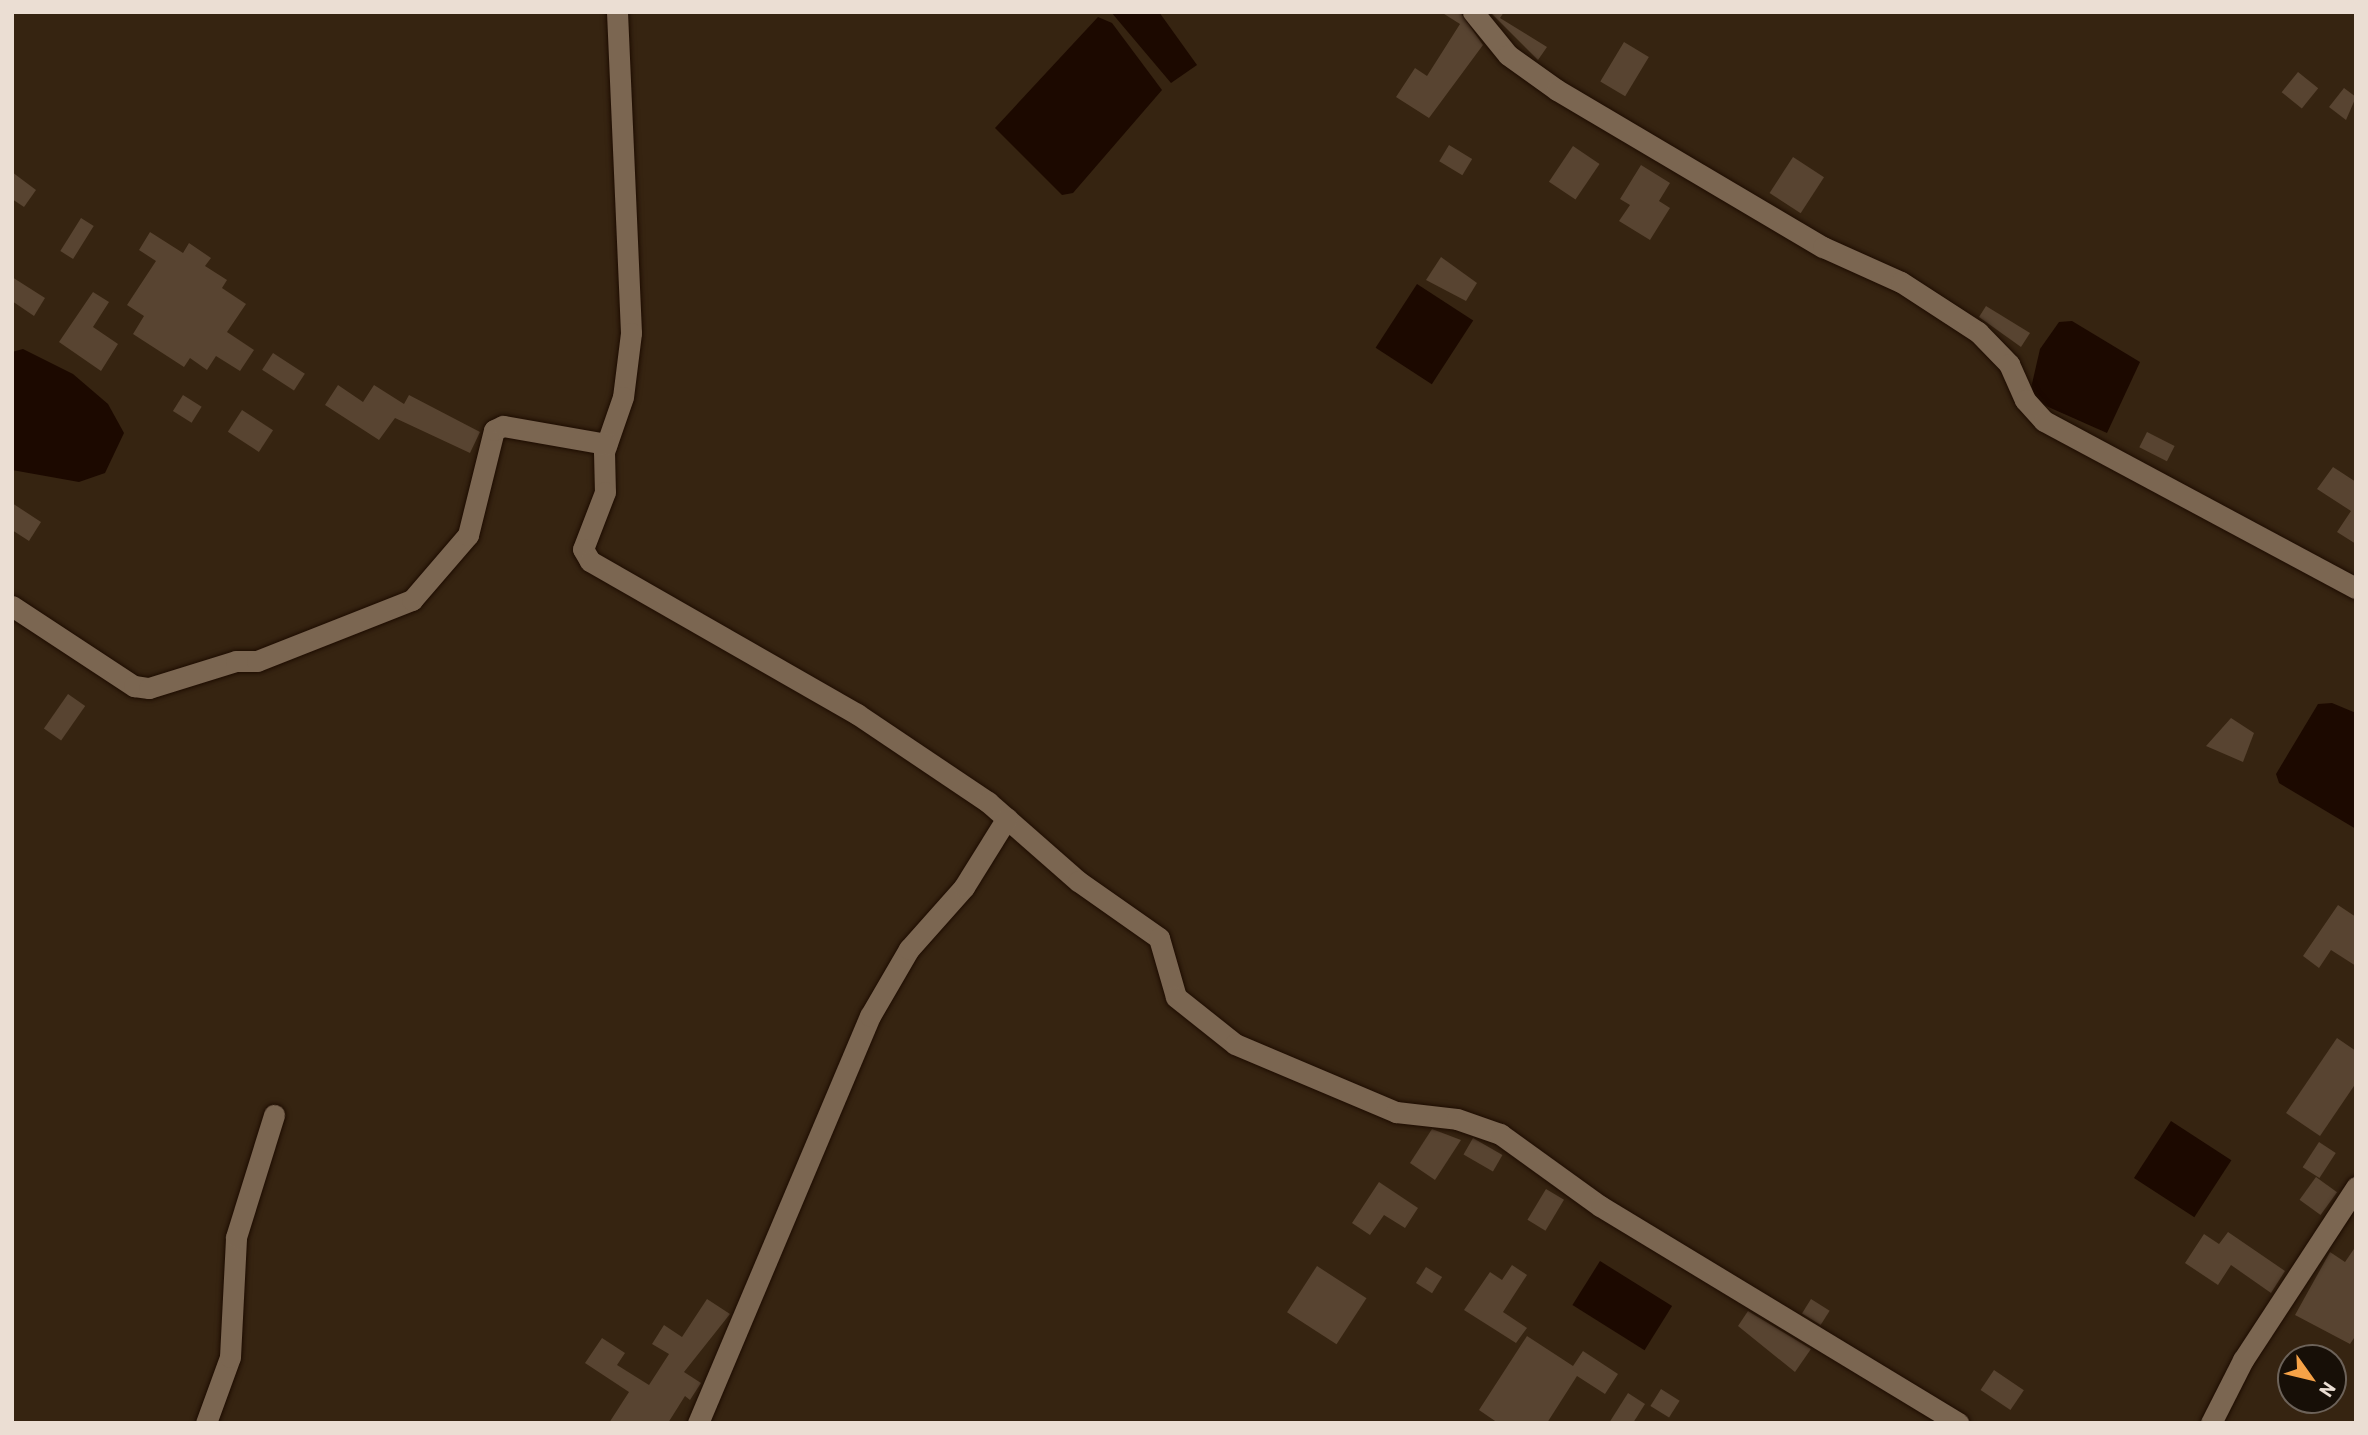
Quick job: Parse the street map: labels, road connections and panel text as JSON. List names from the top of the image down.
{
  "north": "bottom right"
}
